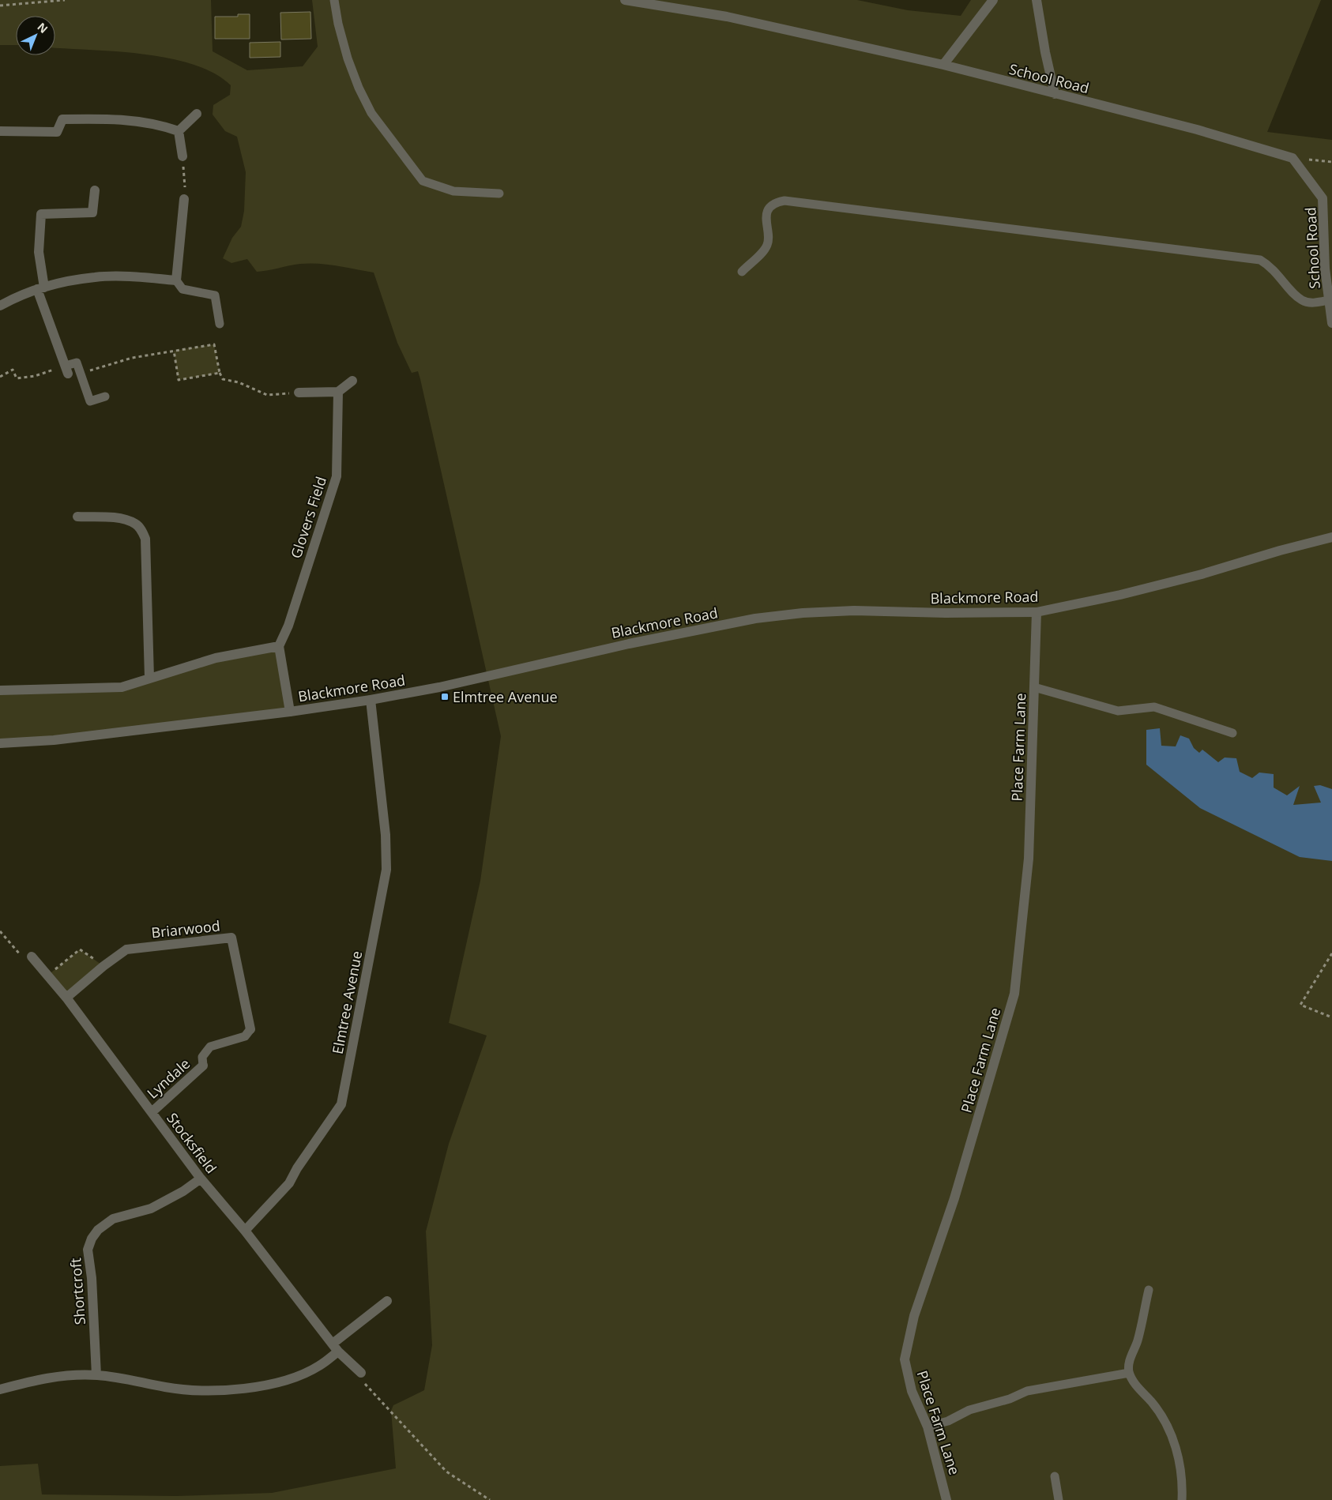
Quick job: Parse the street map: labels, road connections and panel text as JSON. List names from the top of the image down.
{
  "streets": {
    "street": [
      "School Road",
      "Glovers Field",
      "Blackmore Road",
      "Place Farm Lane",
      "Briarwood",
      "Elmtree Avenue",
      "Lyndale",
      "Stocksfield",
      "Shortcroft"
    ]
  },
  "crossings": [
    ["Blackmore Road", "Place Farm Lane"],
    ["Blackmore Road", "Elmtree Avenue"],
    ["Briarwood", "Stocksfield"],
    ["Elmtree Avenue", "Stocksfield"],
    ["Lyndale", "Stocksfield"],
    ["Stocksfield", "Shortcroft"]
  ],
  "places": {
    "transit": ["Elmtree Avenue"]
  },
  "north": "top right"
}
